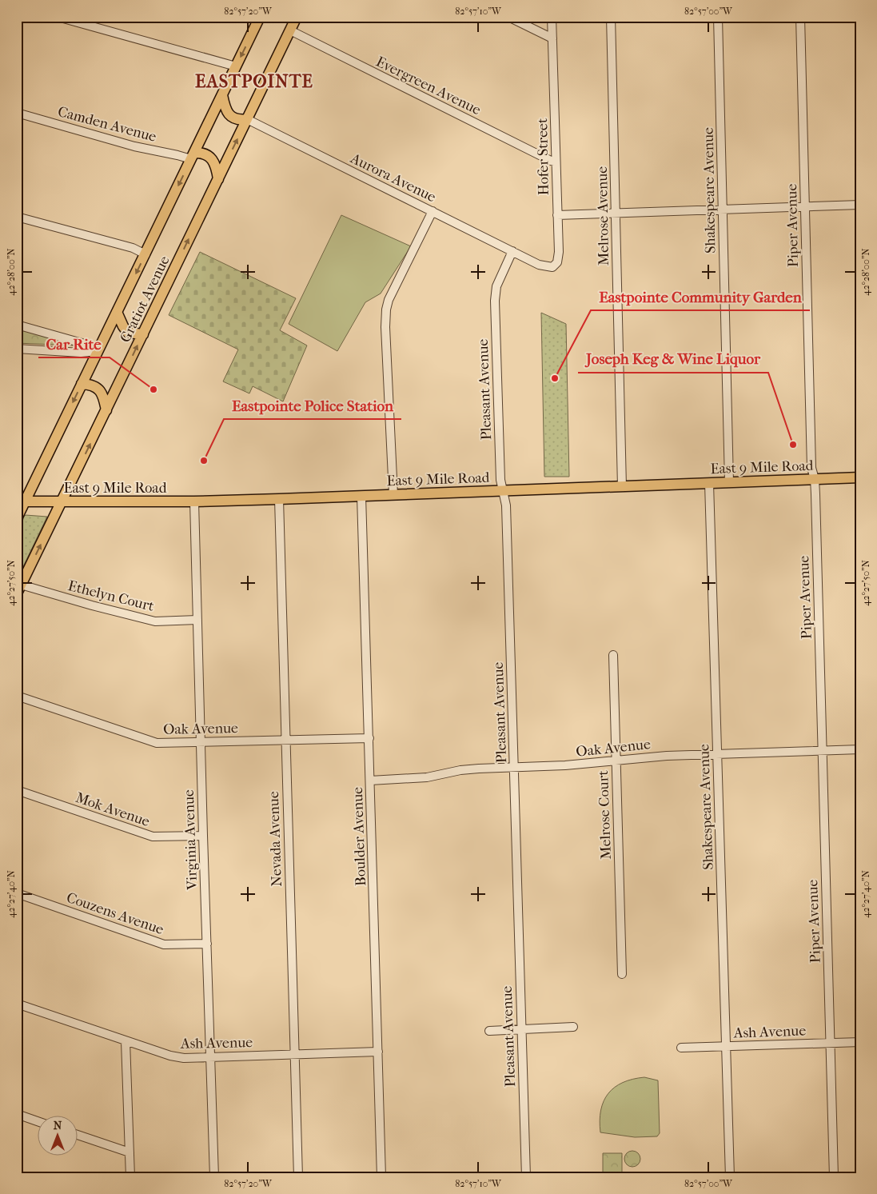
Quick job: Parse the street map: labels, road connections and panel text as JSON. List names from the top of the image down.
{
  "streets": {
    "main road": ["Gratiot Avenue", "East 9 Mile Road"],
    "street": [
      "Evergreen Avenue",
      "Camden Avenue",
      "Hofer Street",
      "Aurora Avenue",
      "Shakespeare Avenue",
      "Melrose Avenue",
      "Piper Avenue",
      "Pleasant Avenue",
      "Ethelyn Court",
      "Oak Avenue",
      "Mok Avenue",
      "Melrose Court",
      "Boulder Avenue",
      "Nevada Avenue",
      "Virginia Avenue",
      "Couzens Avenue",
      "Ash Avenue"
    ]
  },
  "crossings": [
    ["Evergreen Avenue", "Hofer Street"],
    ["Evergreen Avenue", "Gratiot Avenue"],
    ["Camden Avenue", "Gratiot Avenue"],
    ["Hofer Street", "Aurora Avenue"],
    ["Aurora Avenue", "Gratiot Avenue"],
    ["Aurora Avenue", "Pleasant Avenue"],
    ["Shakespeare Avenue", "East 9 Mile Road"],
    ["Shakespeare Avenue", "Oak Avenue"],
    ["Shakespeare Avenue", "Ash Avenue"],
    ["Melrose Avenue", "East 9 Mile Road"],
    ["Piper Avenue", "East 9 Mile Road"],
    ["Piper Avenue", "Oak Avenue"],
    ["Piper Avenue", "Ash Avenue"],
    ["Gratiot Avenue", "East 9 Mile Road"],
    ["Gratiot Avenue", "Ethelyn Court"],
    ["Pleasant Avenue", "East 9 Mile Road"],
    ["Pleasant Avenue", "Oak Avenue"],
    ["East 9 Mile Road", "Boulder Avenue"],
    ["East 9 Mile Road", "Nevada Avenue"],
    ["East 9 Mile Road", "Virginia Avenue"],
    ["Ethelyn Court", "Virginia Avenue"],
    ["Oak Avenue", "Melrose Court"],
    ["Oak Avenue", "Boulder Avenue"],
    ["Oak Avenue", "Nevada Avenue"],
    ["Oak Avenue", "Virginia Avenue"],
    ["Mok Avenue", "Virginia Avenue"],
    ["Boulder Avenue", "Ash Avenue"],
    ["Nevada Avenue", "Ash Avenue"],
    ["Virginia Avenue", "Couzens Avenue"],
    ["Virginia Avenue", "Ash Avenue"]
  ],
  "districts": ["EASTPOINTE"],
  "places": [
    "Eastpointe Community Garden",
    "Car Rite",
    "Joseph Keg & Wine Liquor",
    "Eastpointe Police Station"
  ],
  "north": "top",
  "coordinates": [
    "82°57'20\"W",
    "82°57'10\"W",
    "82°57'00\"W",
    "42°28'00\"N",
    "42°27'50\"N",
    "42°27'40\"N"
  ]
}
